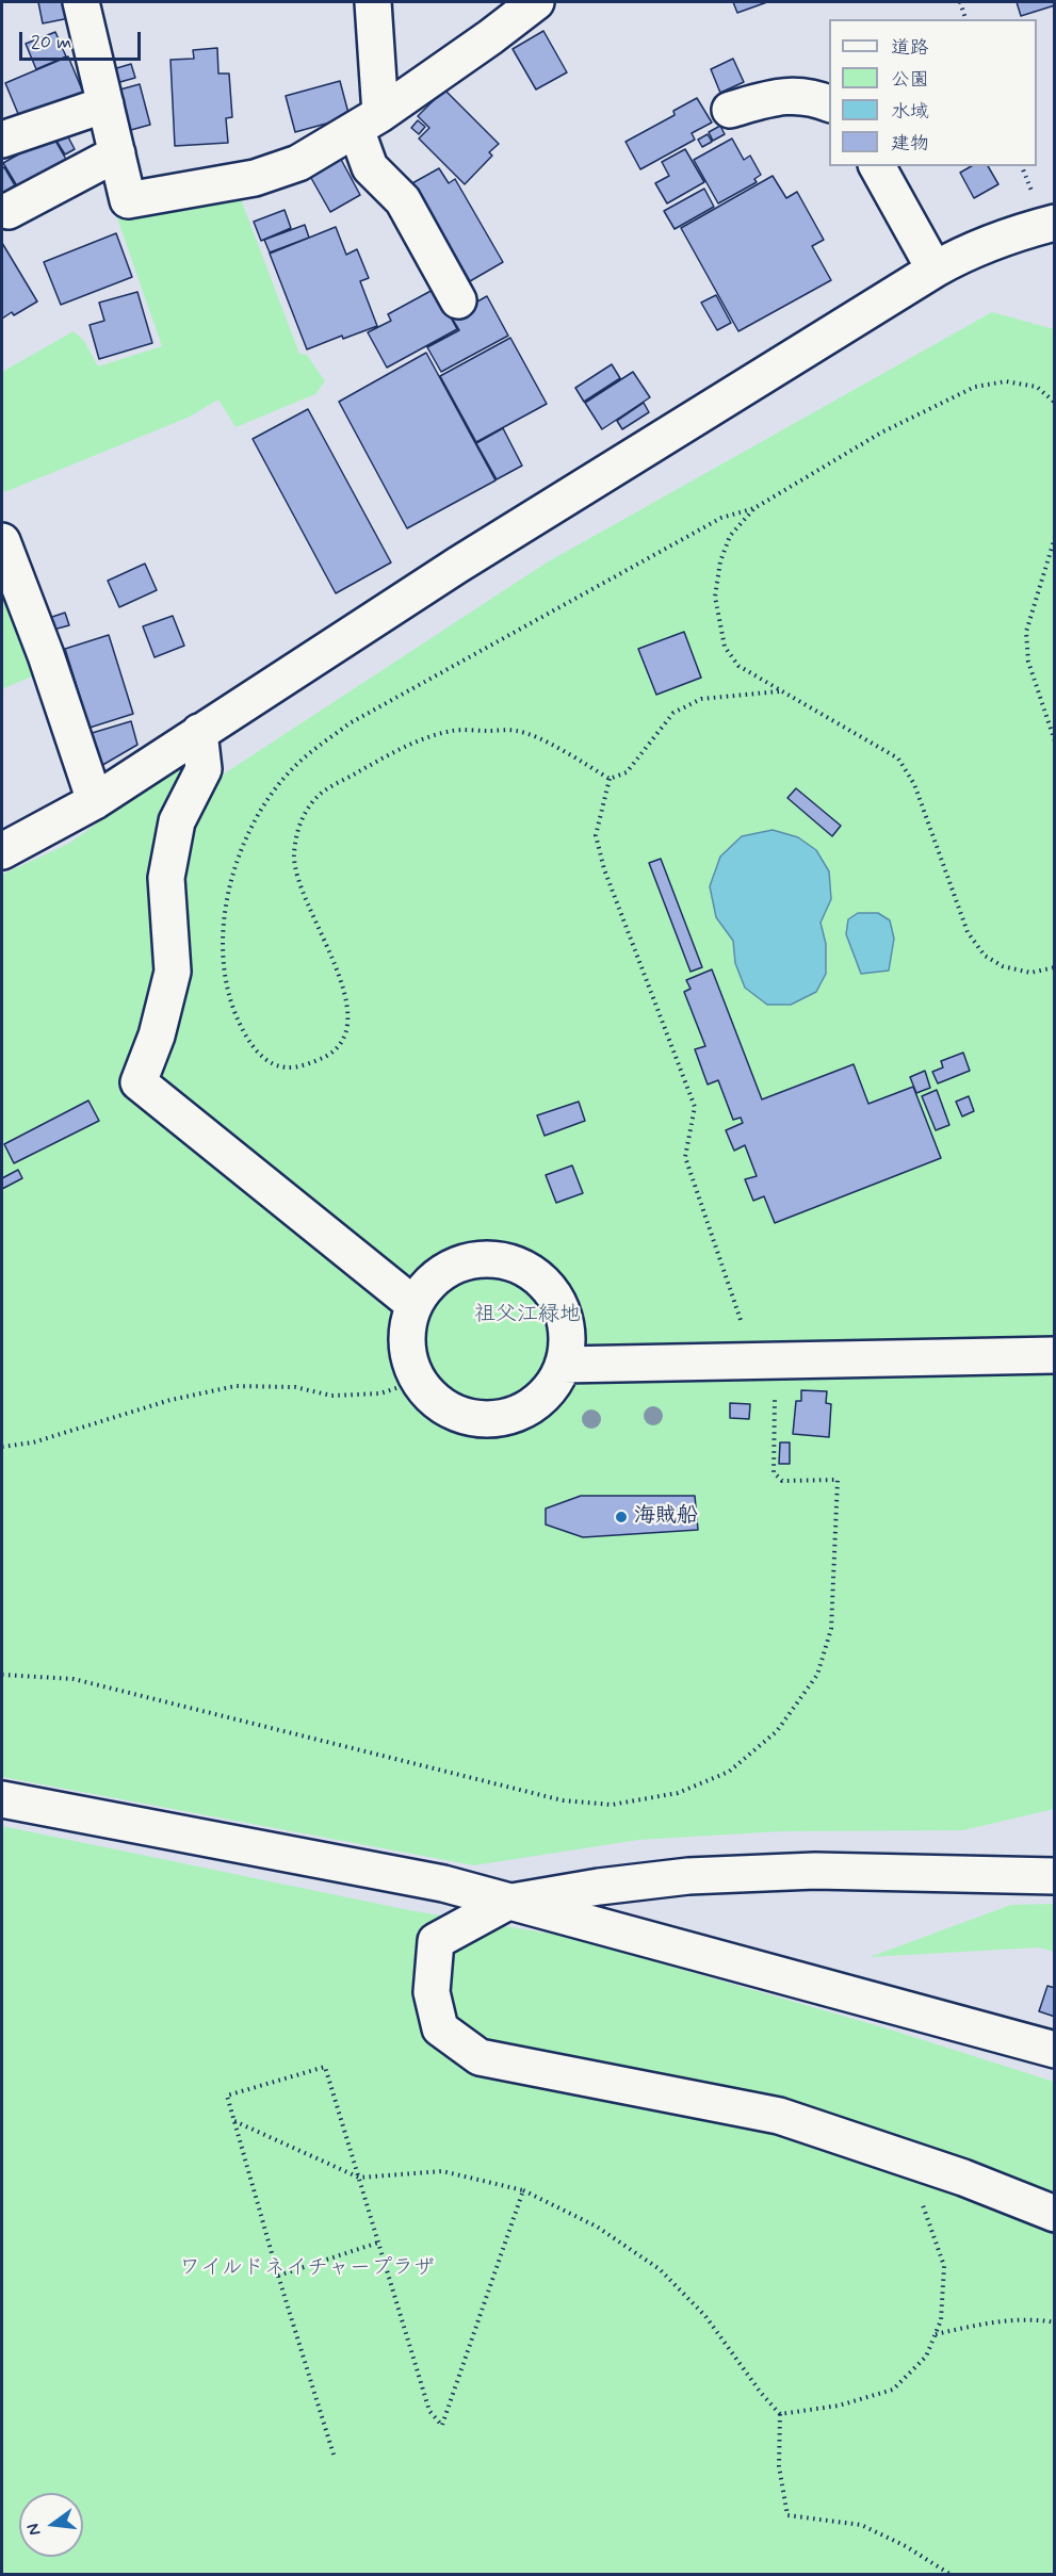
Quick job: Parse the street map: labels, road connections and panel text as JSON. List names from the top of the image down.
{
  "parks": ["祖父江緑地", "ワイルドネイチャープラザ"],
  "places": ["海賊船"],
  "legend": [
    "道路",
    "公園",
    "水域",
    "建物"
  ],
  "scale_bar": "20 m",
  "north": "left"
}
